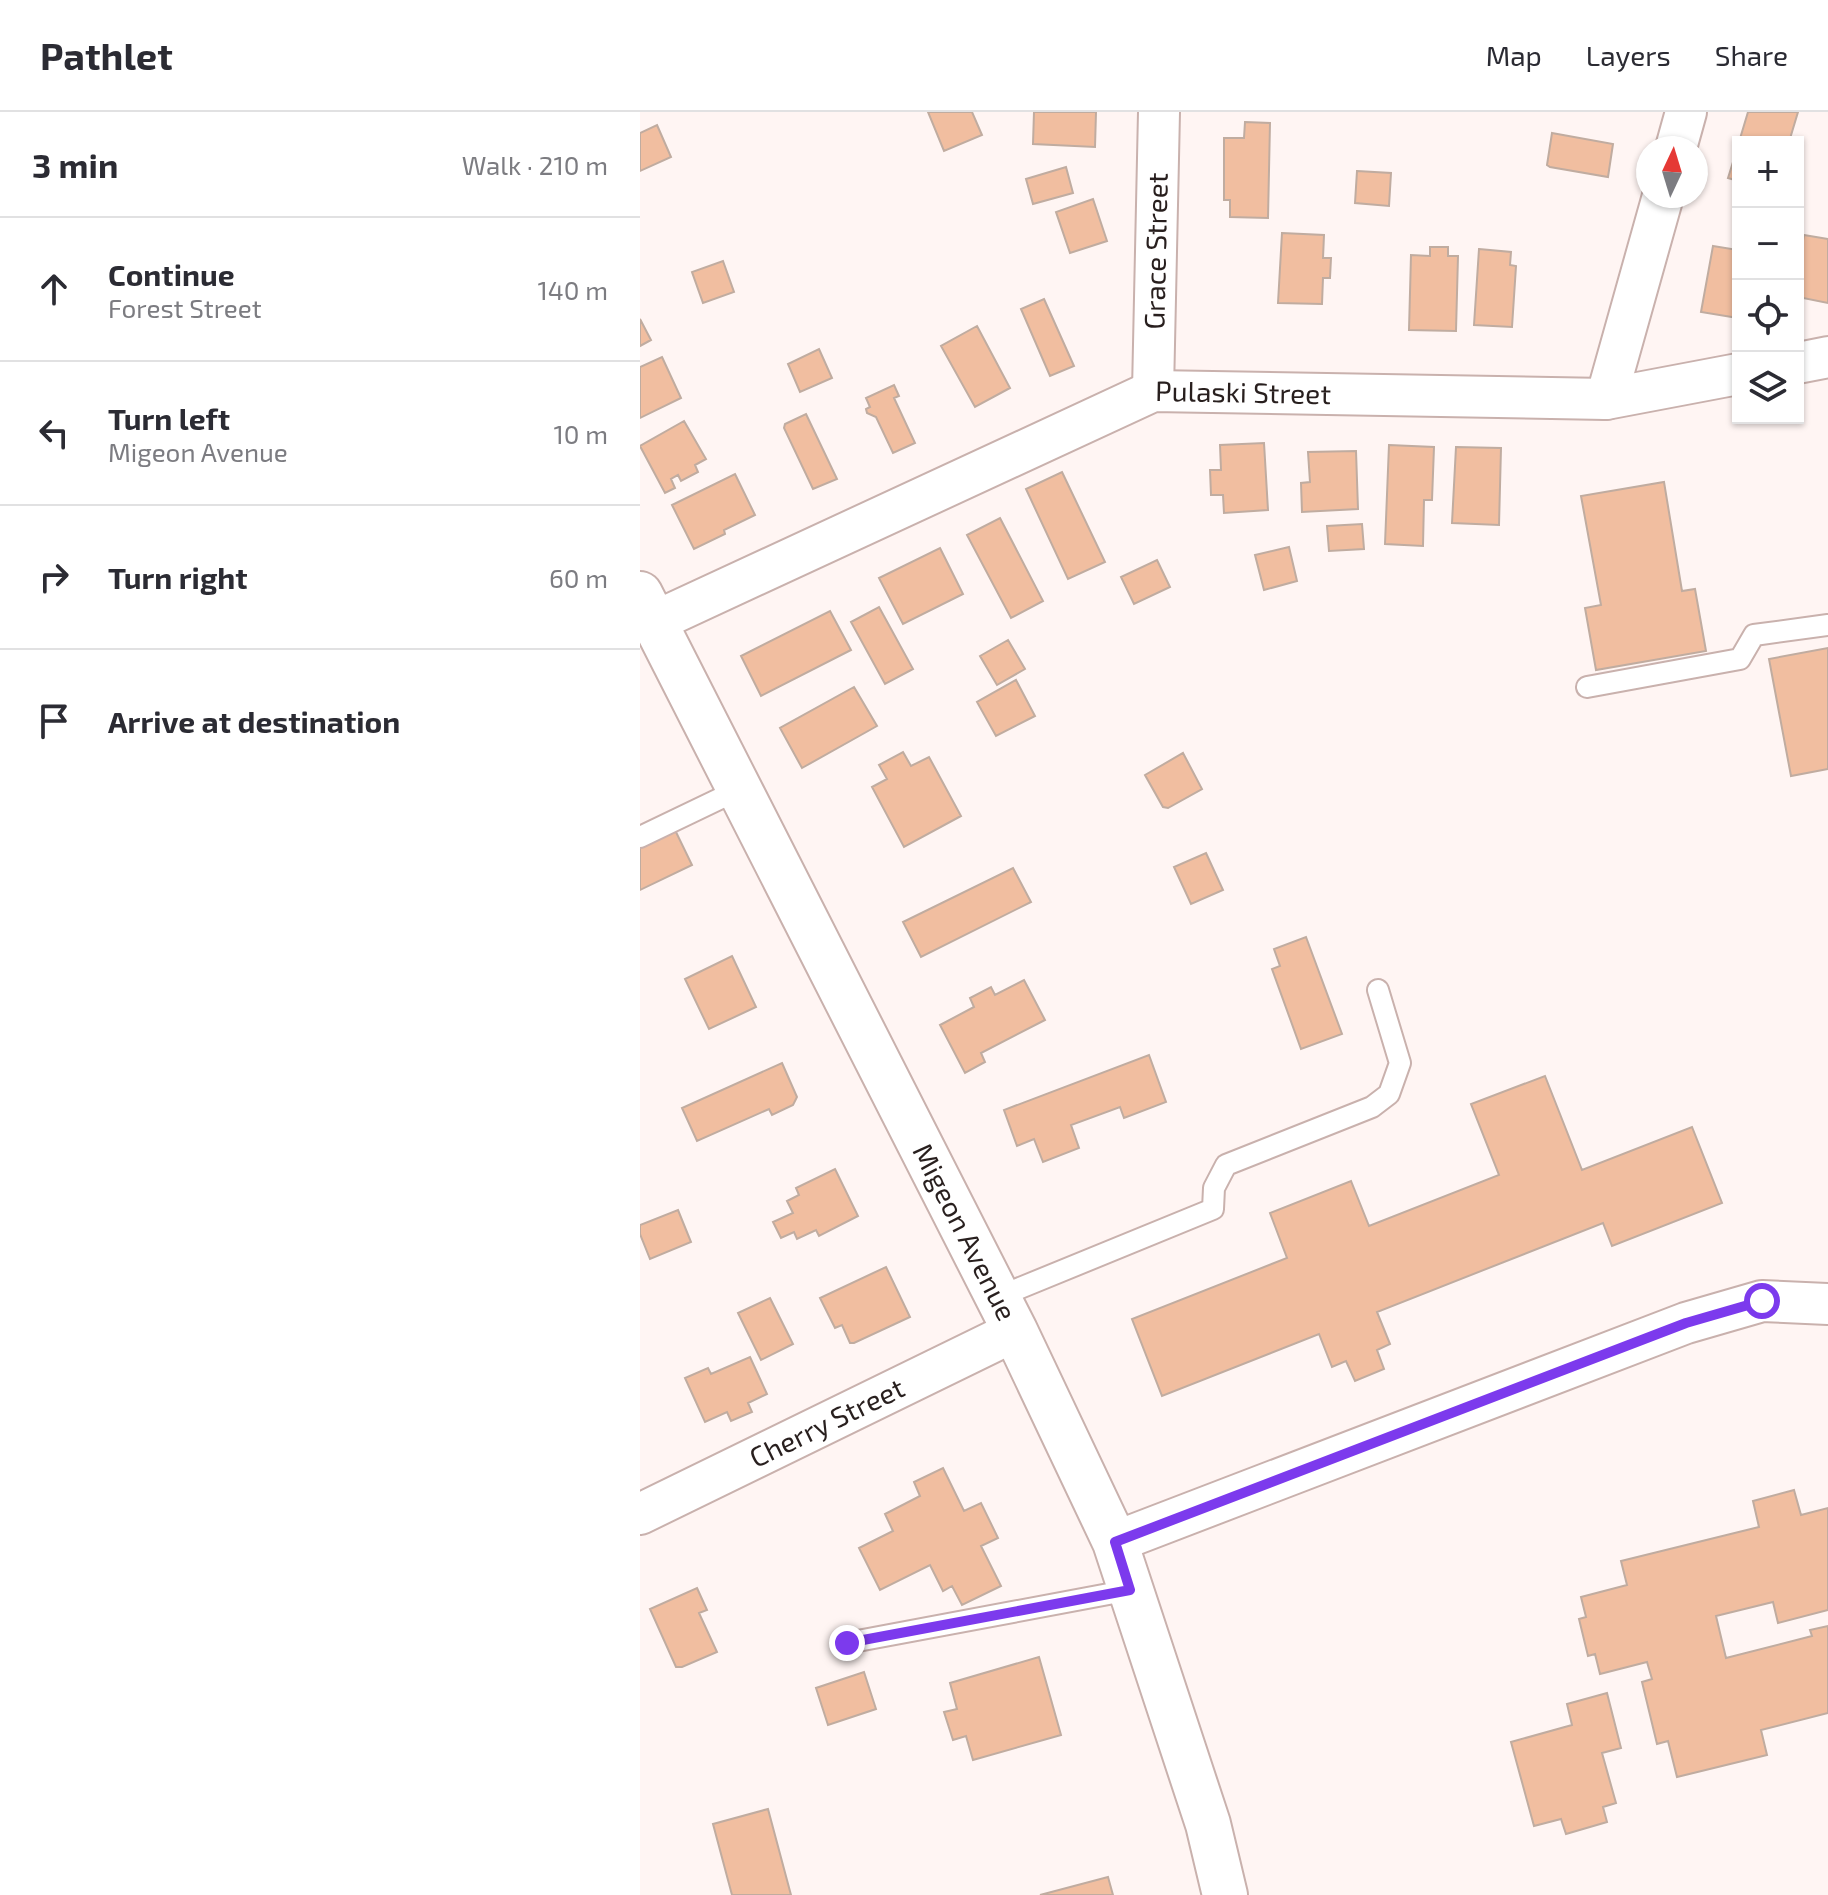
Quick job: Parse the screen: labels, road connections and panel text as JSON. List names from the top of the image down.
{
  "streets": {
    "main road": ["Migeon Avenue"],
    "street": ["Grace Street", "Pulaski Street", "Cherry Street"]
  },
  "crossings": [
    ["Grace Street", "Pulaski Street"],
    ["Pulaski Street", "Migeon Avenue"],
    ["Migeon Avenue", "Cherry Street"]
  ],
  "north": "top",
  "page": {
    "header": "Pathlet",
    "nav": ["Map", "Layers", "Share"],
    "heading": ["3 min", "Walk · 210 m"],
    "map_buttons": ["+", "−"],
    "list": [
      ["Continue", "Forest Street", "140 m"],
      ["Turn left", "Migeon Avenue", "10 m"],
      ["Turn right", "60 m"],
      "Arrive at destination"
    ]
  }
}
